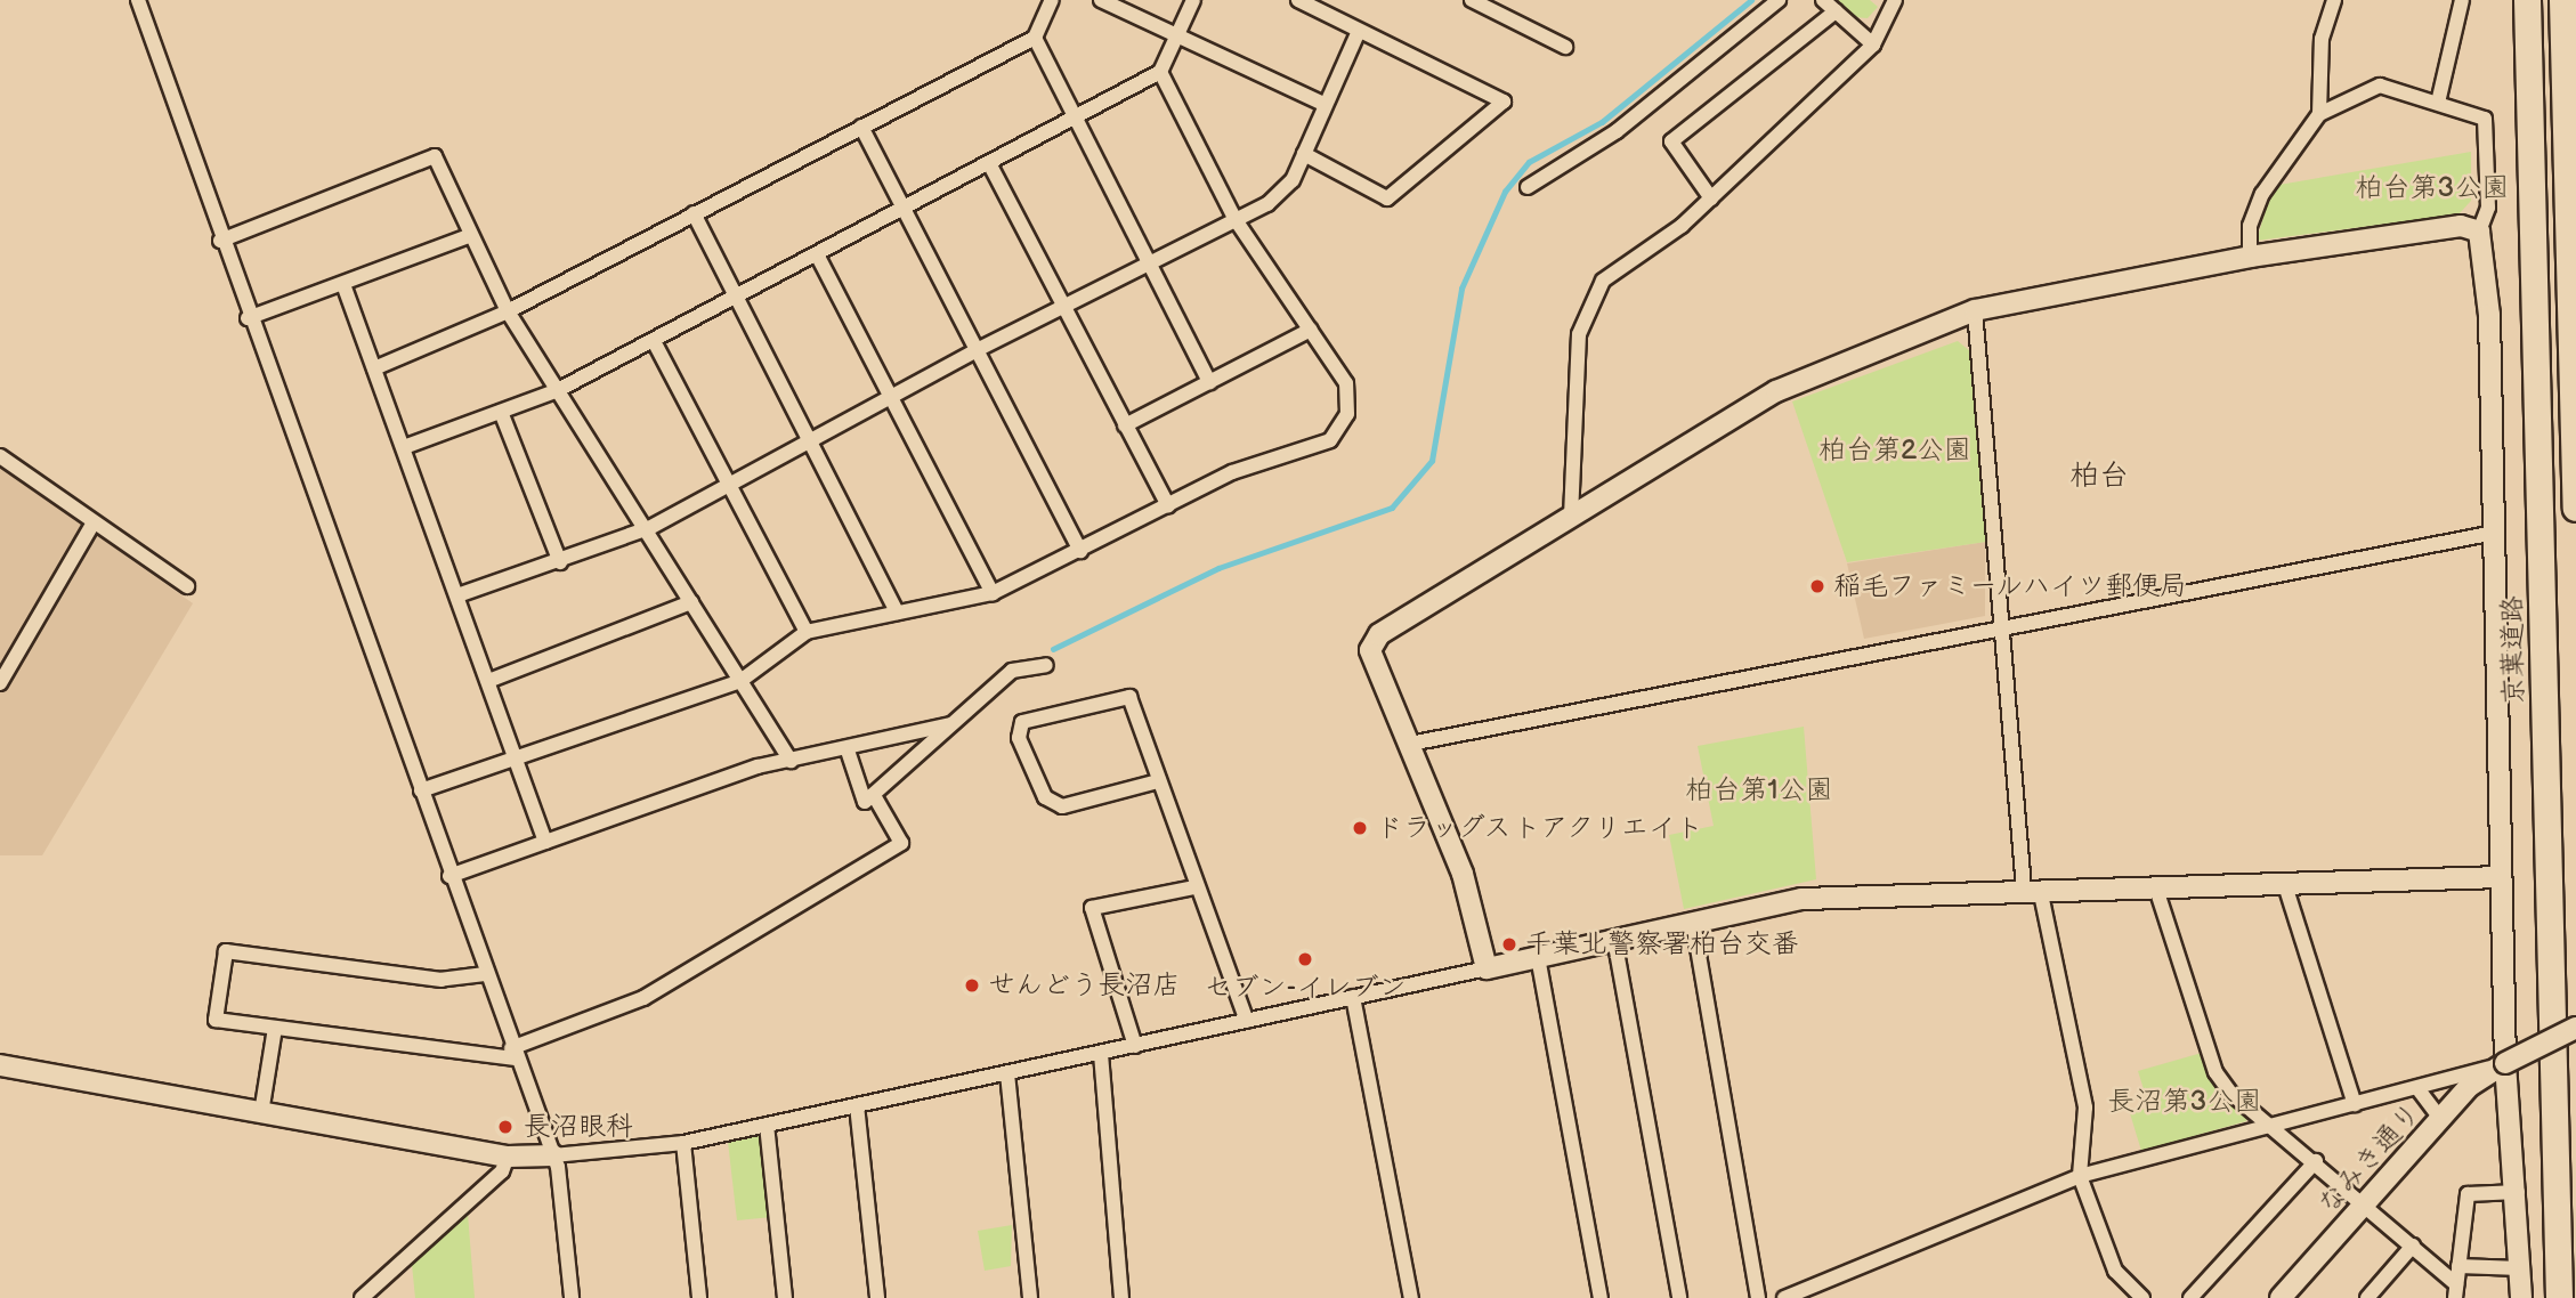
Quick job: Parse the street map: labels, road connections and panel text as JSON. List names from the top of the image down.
{
  "streets": {
    "highway": ["京葉道路"],
    "street": ["なみき通り"]
  },
  "districts": ["柏台"],
  "parks": [
    "柏台第3公園",
    "柏台第2公園",
    "柏台第1公園",
    "長沼第3公園"
  ],
  "places": [
    "稲毛ファミールハイツ郵便局",
    "ドラッグストアクリエイト",
    "千葉北警察署柏台交番",
    "セブン-イレブン",
    "せんどう長沼店",
    "長沼眼科"
  ]
}
